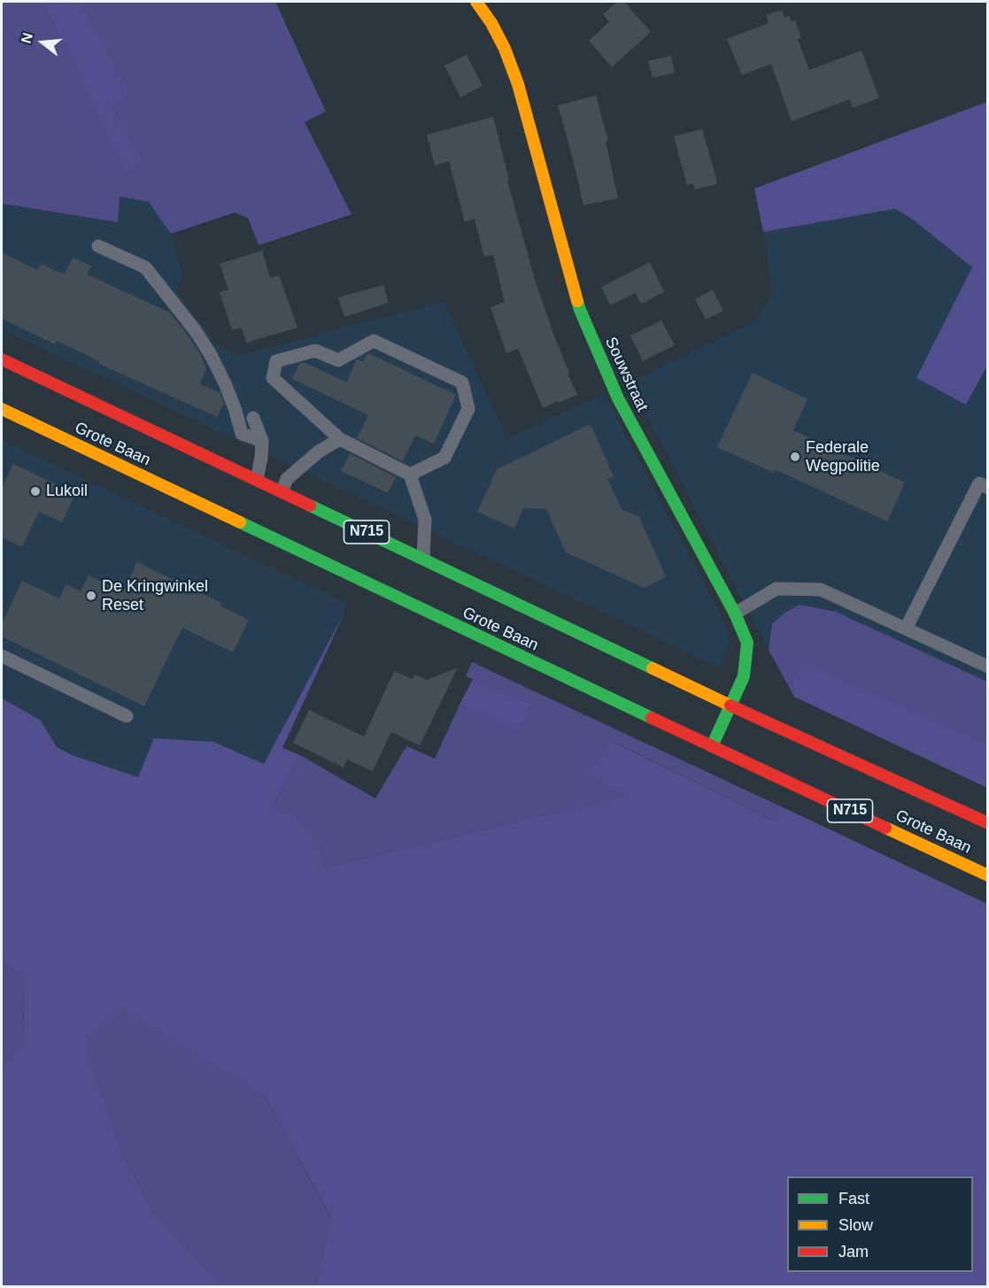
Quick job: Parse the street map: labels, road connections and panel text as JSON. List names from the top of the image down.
{
  "streets": {
    "main road": ["Souwstraat", "Grote Baan", "N715"]
  },
  "crossings": [
    ["Souwstraat", "Grote Baan"]
  ],
  "places": ["Federale Wegpolitie", "Lukoil", "De Kringwinkel Reset"],
  "legend": ["Fast", "Slow", "Jam"],
  "north": "left"
}
